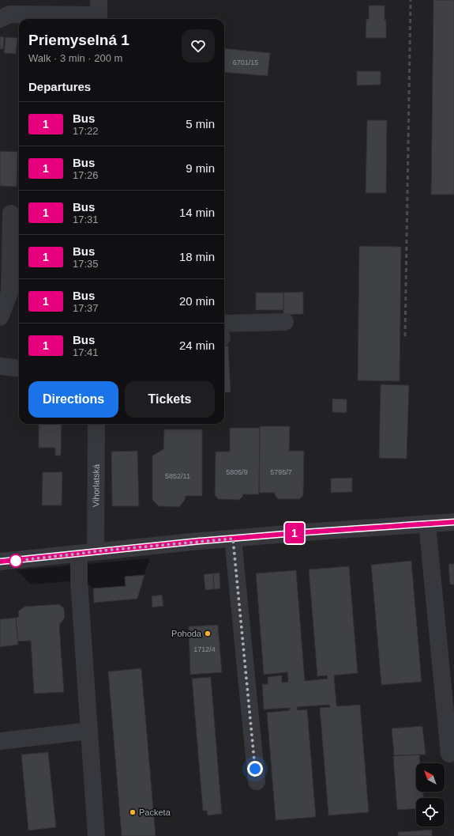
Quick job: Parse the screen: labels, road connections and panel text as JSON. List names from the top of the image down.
{
  "streets": {
    "street": ["Vihorlatská"]
  },
  "places": ["Pohoda", "Packeta"],
  "lines": ["bus line 1"],
  "house_numbers": [
    "6701/15",
    "5805/9",
    "5795/7",
    "5852/11",
    "1712/4"
  ],
  "north": "top left",
  "page": {
    "on_map": "1",
    "heading": [
      ["Priemyselná 1", "Walk · 3 min · 200 m"],
      "Departures"
    ],
    "list": [
      {
        "mark": "1",
        "name": "Bus",
        "note": "17:22",
        "value": "5 min"
      },
      {
        "mark": "1",
        "name": "Bus",
        "note": "17:26",
        "value": "9 min"
      },
      {
        "mark": "1",
        "name": "Bus",
        "note": "17:31",
        "value": "14 min"
      },
      {
        "mark": "1",
        "name": "Bus",
        "note": "17:35",
        "value": "18 min"
      },
      {
        "mark": "1",
        "name": "Bus",
        "note": "17:37",
        "value": "20 min"
      },
      {
        "mark": "1",
        "name": "Bus",
        "note": "17:41",
        "value": "24 min"
      }
    ],
    "buttons": ["Directions", "Tickets"]
  }
}
